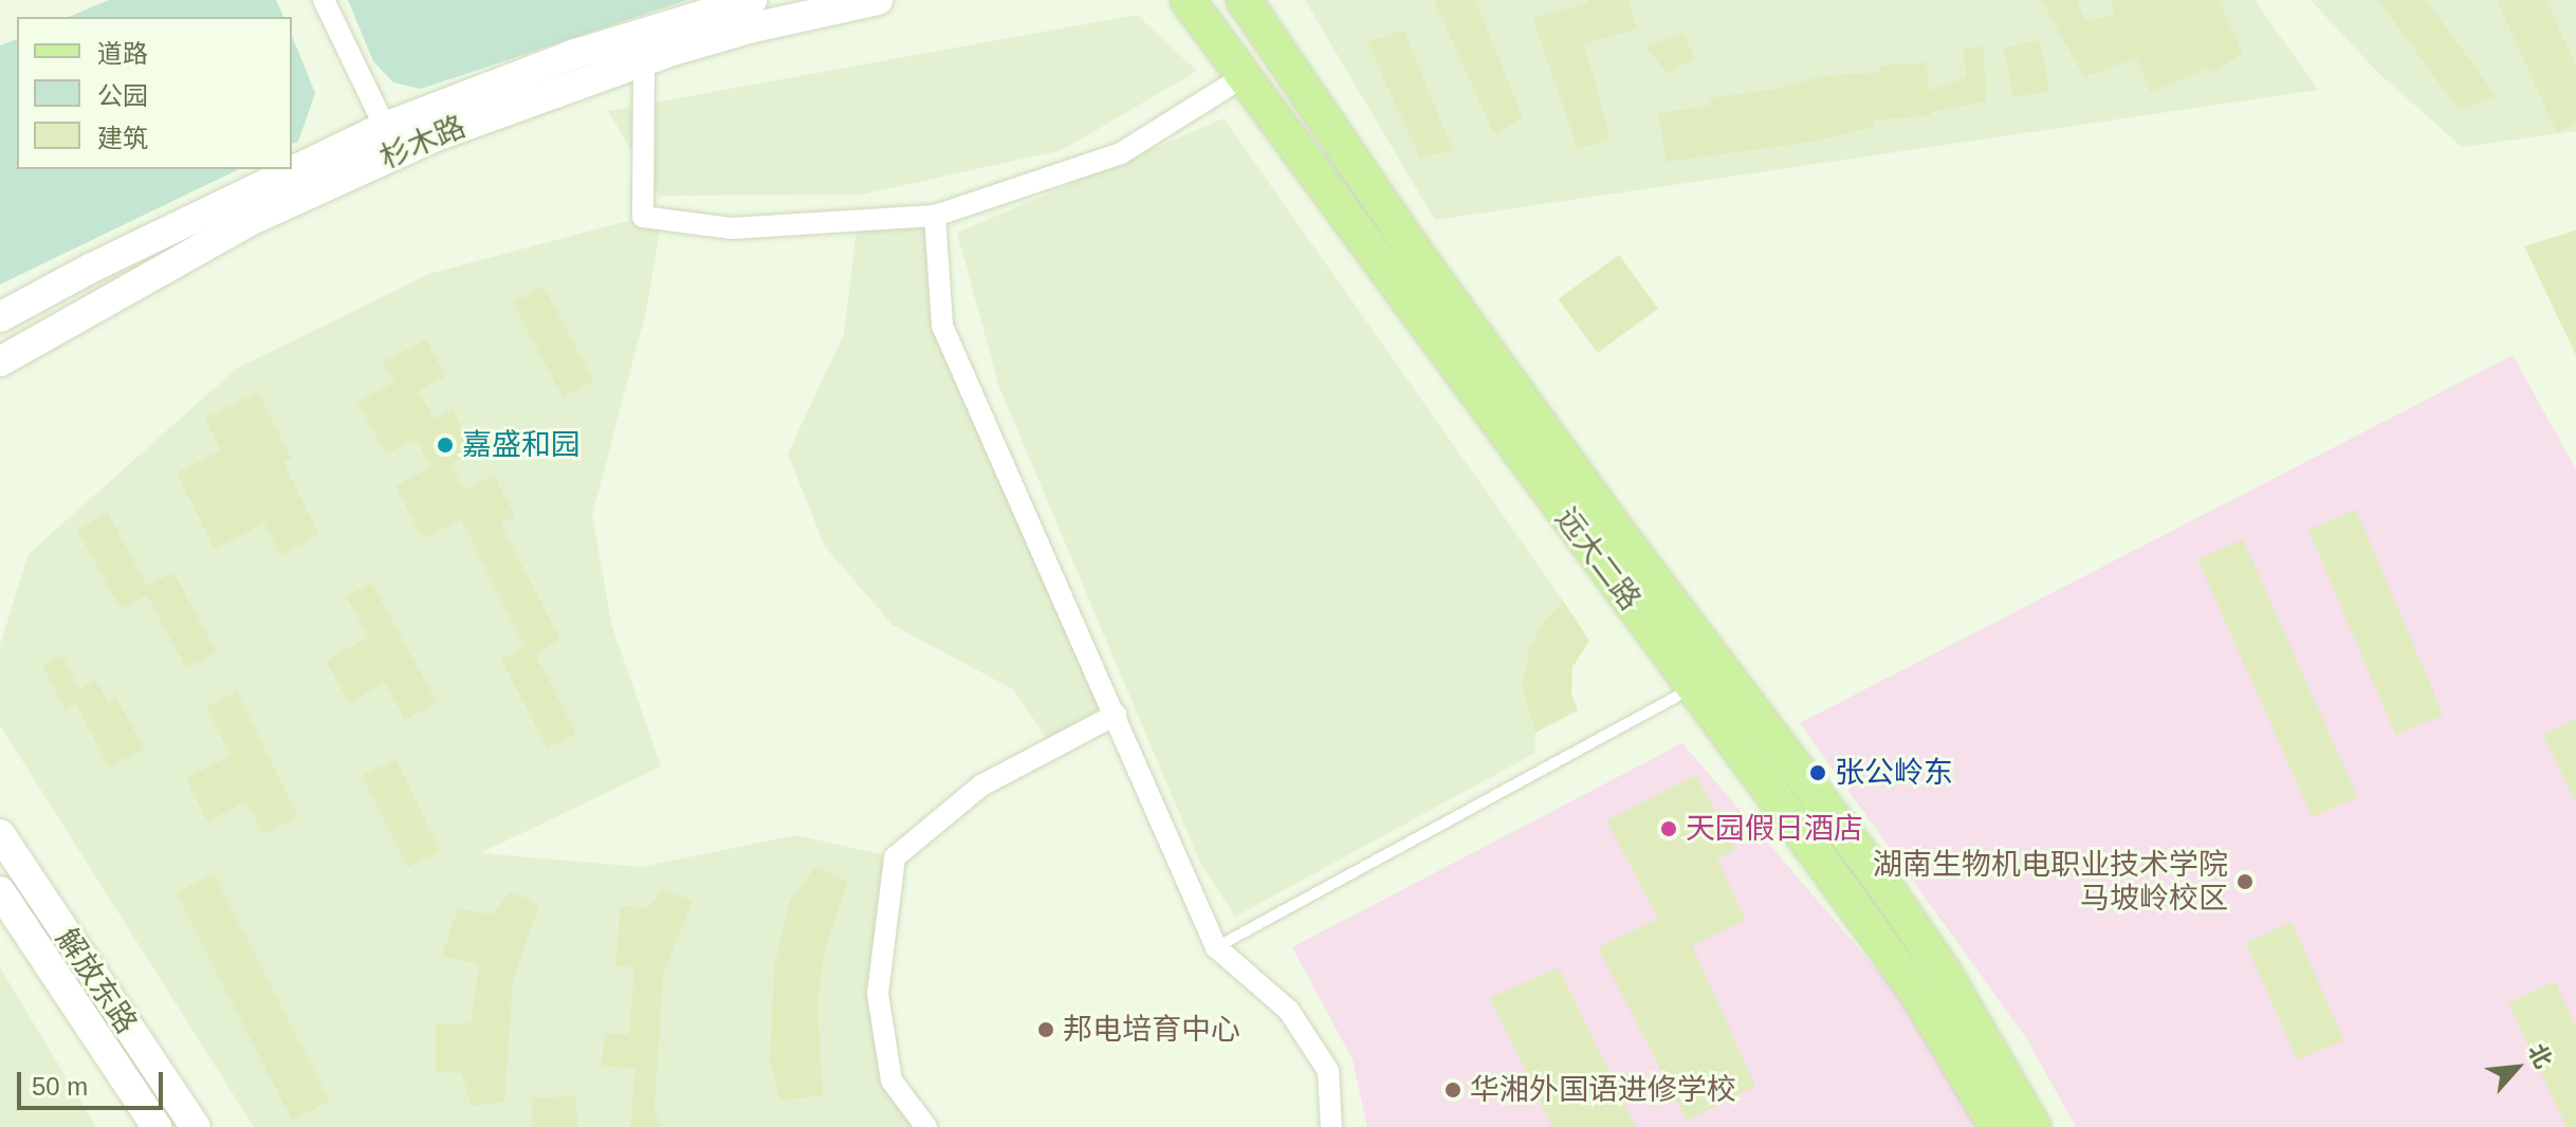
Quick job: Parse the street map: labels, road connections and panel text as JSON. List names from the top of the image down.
{
  "streets": {
    "main road": ["杉木路", "远大二路", "解放东路"]
  },
  "places": [
    "嘉盛和园",
    "张公岭东",
    "天园假日酒店",
    "湖南生物机电职业技术学院 马坡岭校区",
    "邦电培育中心",
    "华湘外国语进修学校"
  ],
  "legend": ["道路", "公园", "建筑"],
  "scale_bar": "50 m",
  "north": "top right"
}
